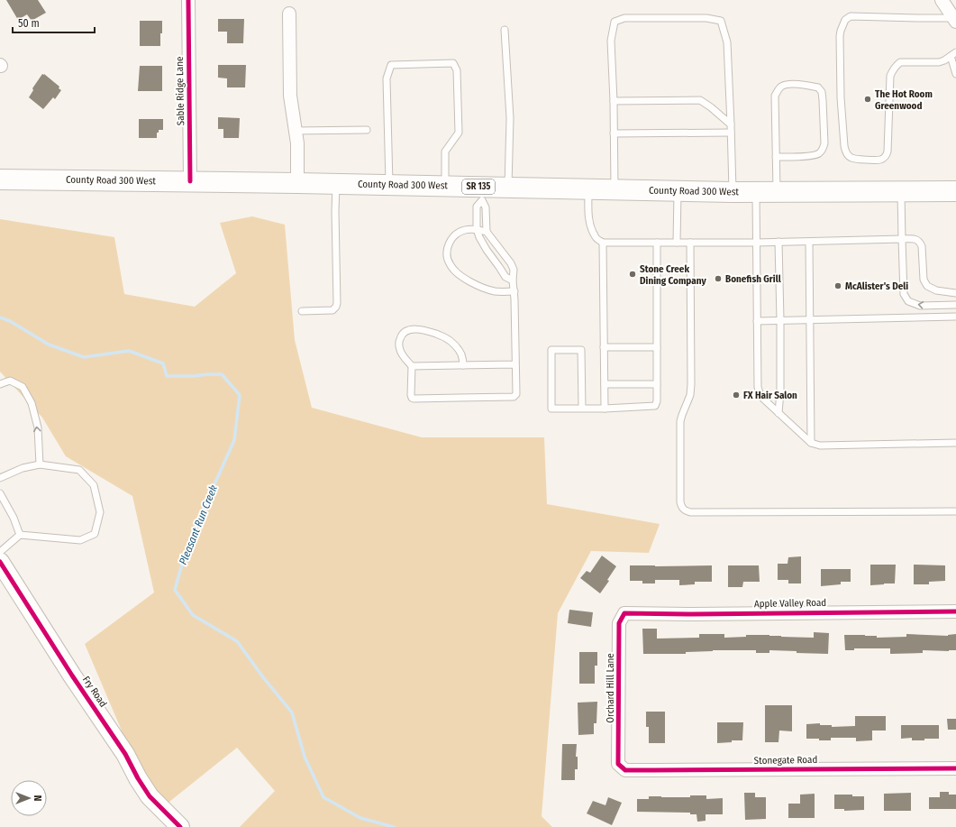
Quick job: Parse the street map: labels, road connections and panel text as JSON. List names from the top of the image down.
{
  "streets": {
    "main road": ["County Road 300 West", "SR 135"],
    "street": [
      "Sable Ridge Lane",
      "Apple Valley Road",
      "Orchard Hill Lane",
      "Fry Road",
      "Stonegate Road"
    ]
  },
  "crossings": [
    ["Sable Ridge Lane", "County Road 300 West"],
    ["Apple Valley Road", "Orchard Hill Lane"],
    ["Orchard Hill Lane", "Stonegate Road"]
  ],
  "water": ["Pleasant Run Creek"],
  "places": [
    "The Hot Room Greenwood",
    "Stone Creek Dining Company",
    "Bonefish Grill",
    "McAlister's Deli",
    "FX Hair Salon"
  ],
  "scale_bar": "50 m",
  "north": "right"
}
